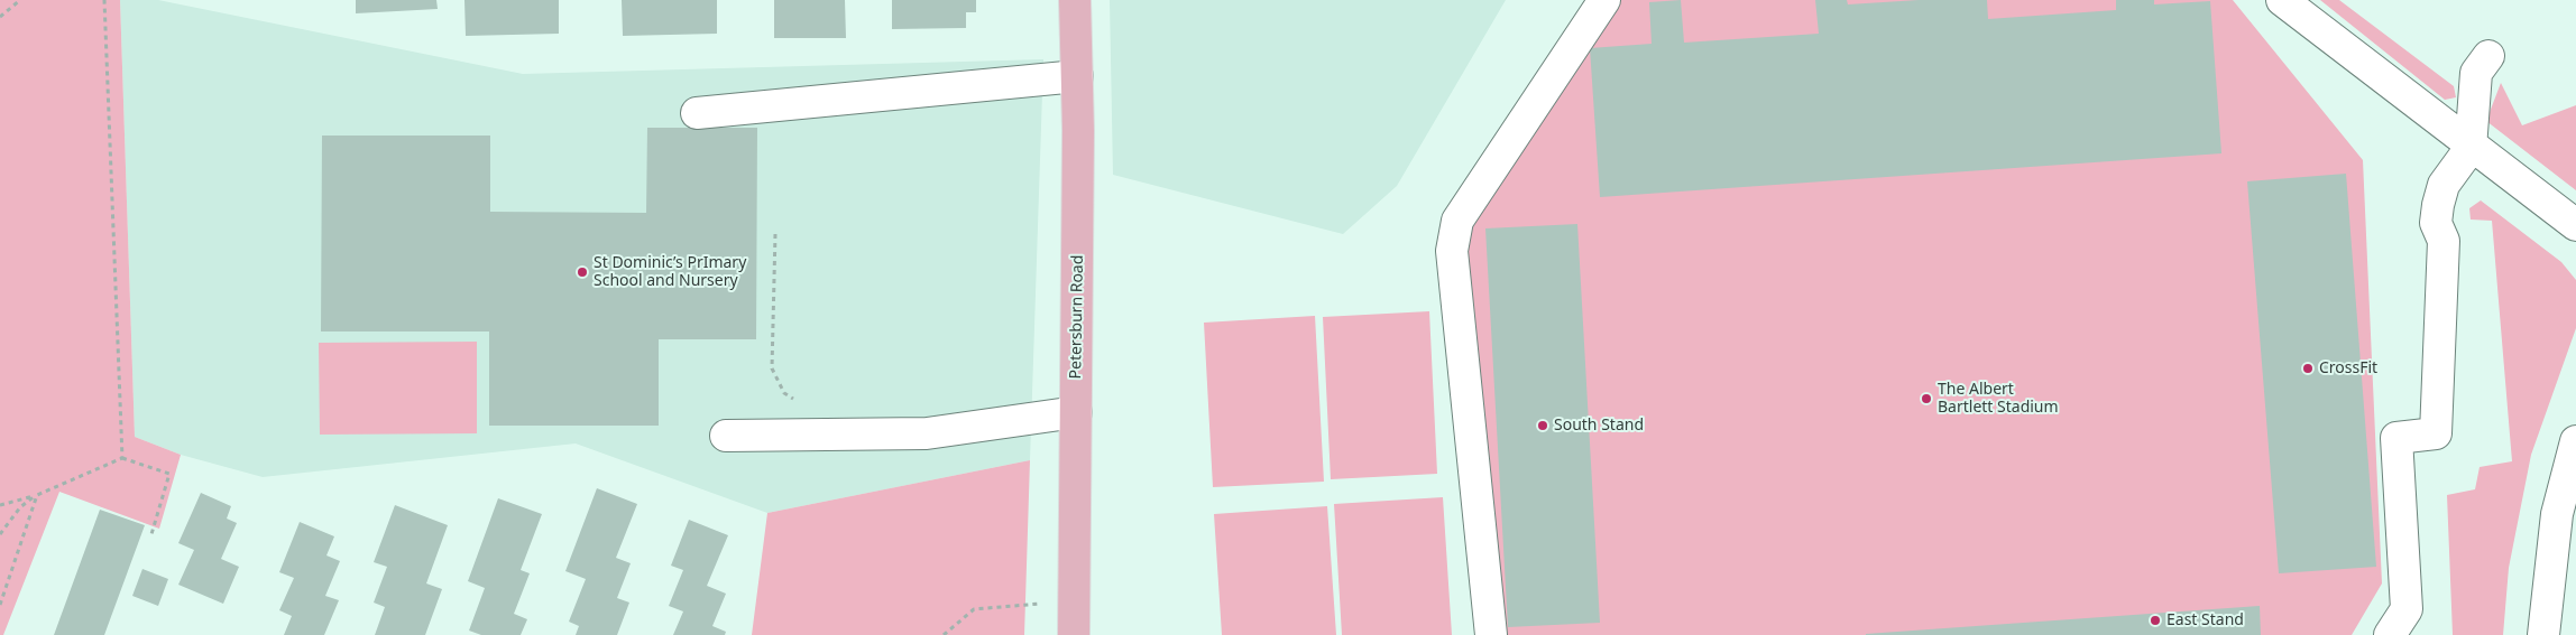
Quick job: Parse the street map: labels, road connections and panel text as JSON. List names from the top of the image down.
{
  "streets": {
    "main road": ["Petersburn Road"]
  },
  "places": [
    "St Dominic’s PrImary School and Nursery",
    "CrossFit",
    "The Albert Bartlett Stadium",
    "South Stand",
    "East Stand"
  ]
}
